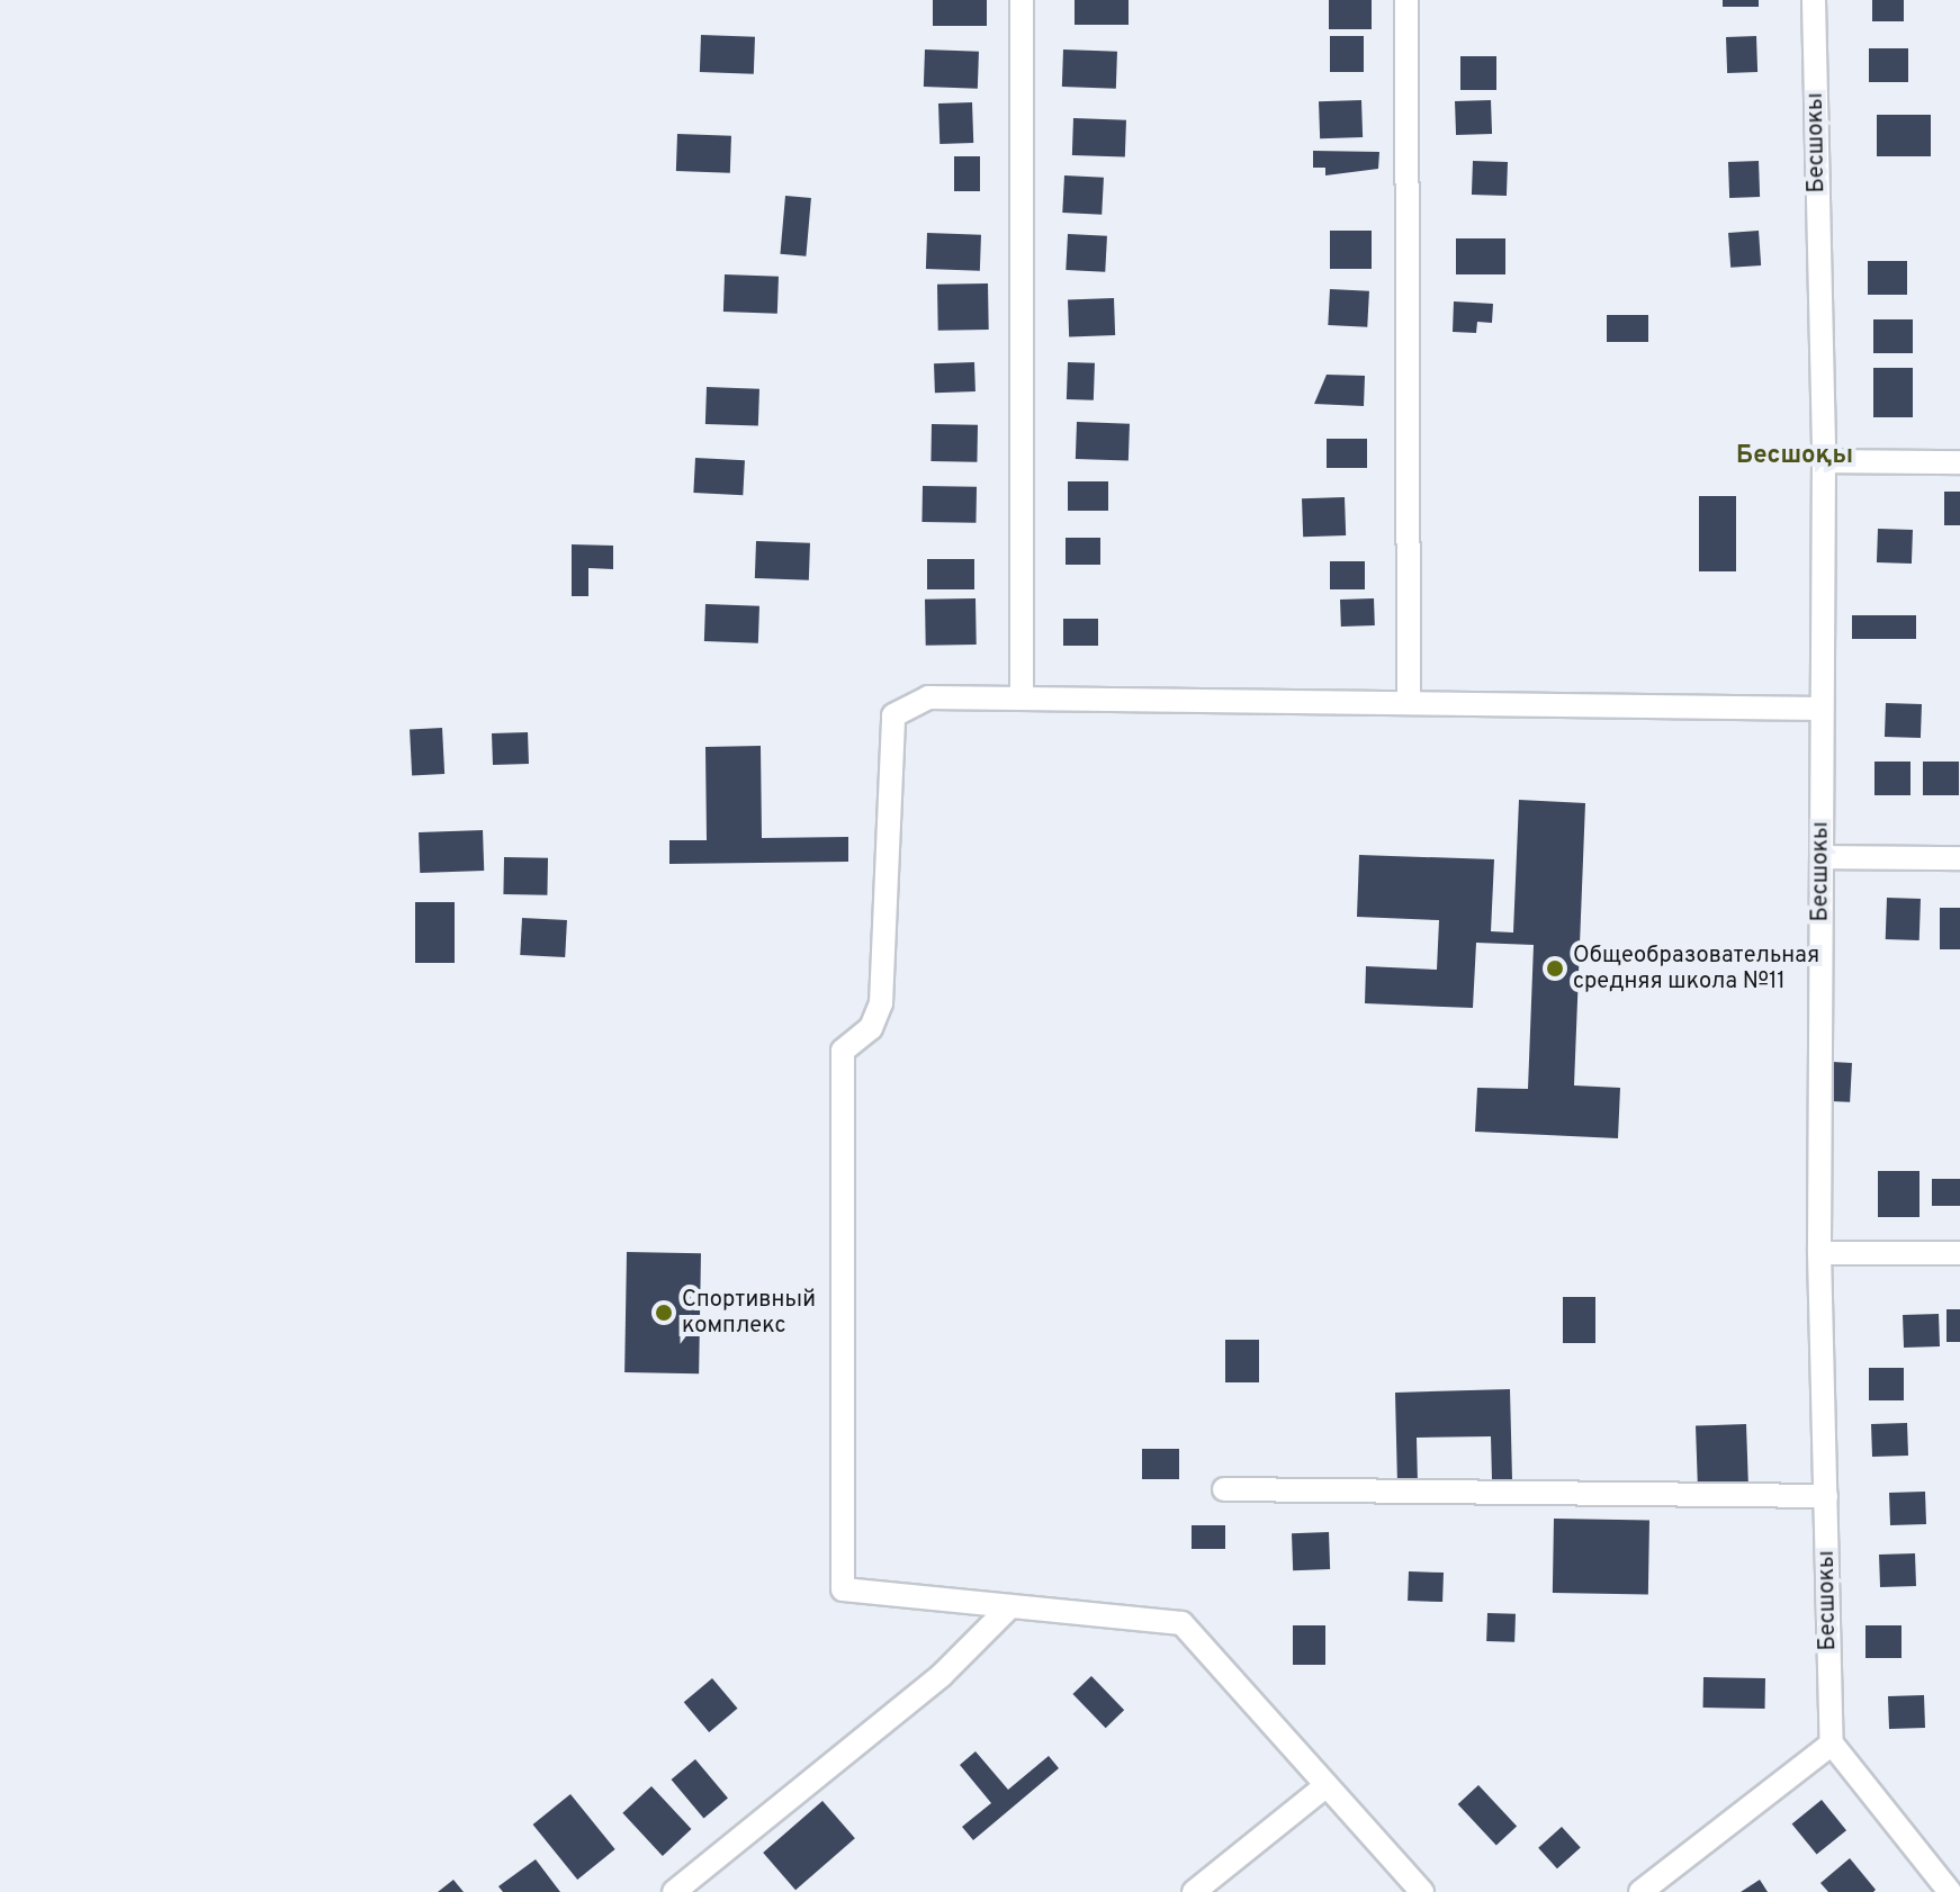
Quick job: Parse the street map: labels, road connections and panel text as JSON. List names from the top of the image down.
{
  "streets": {
    "street": ["Бесшокы"]
  },
  "districts": ["Бесшоқы"],
  "places": ["Общеобразовательная средняя школа №11", "Спортивный комплекс"]
}
